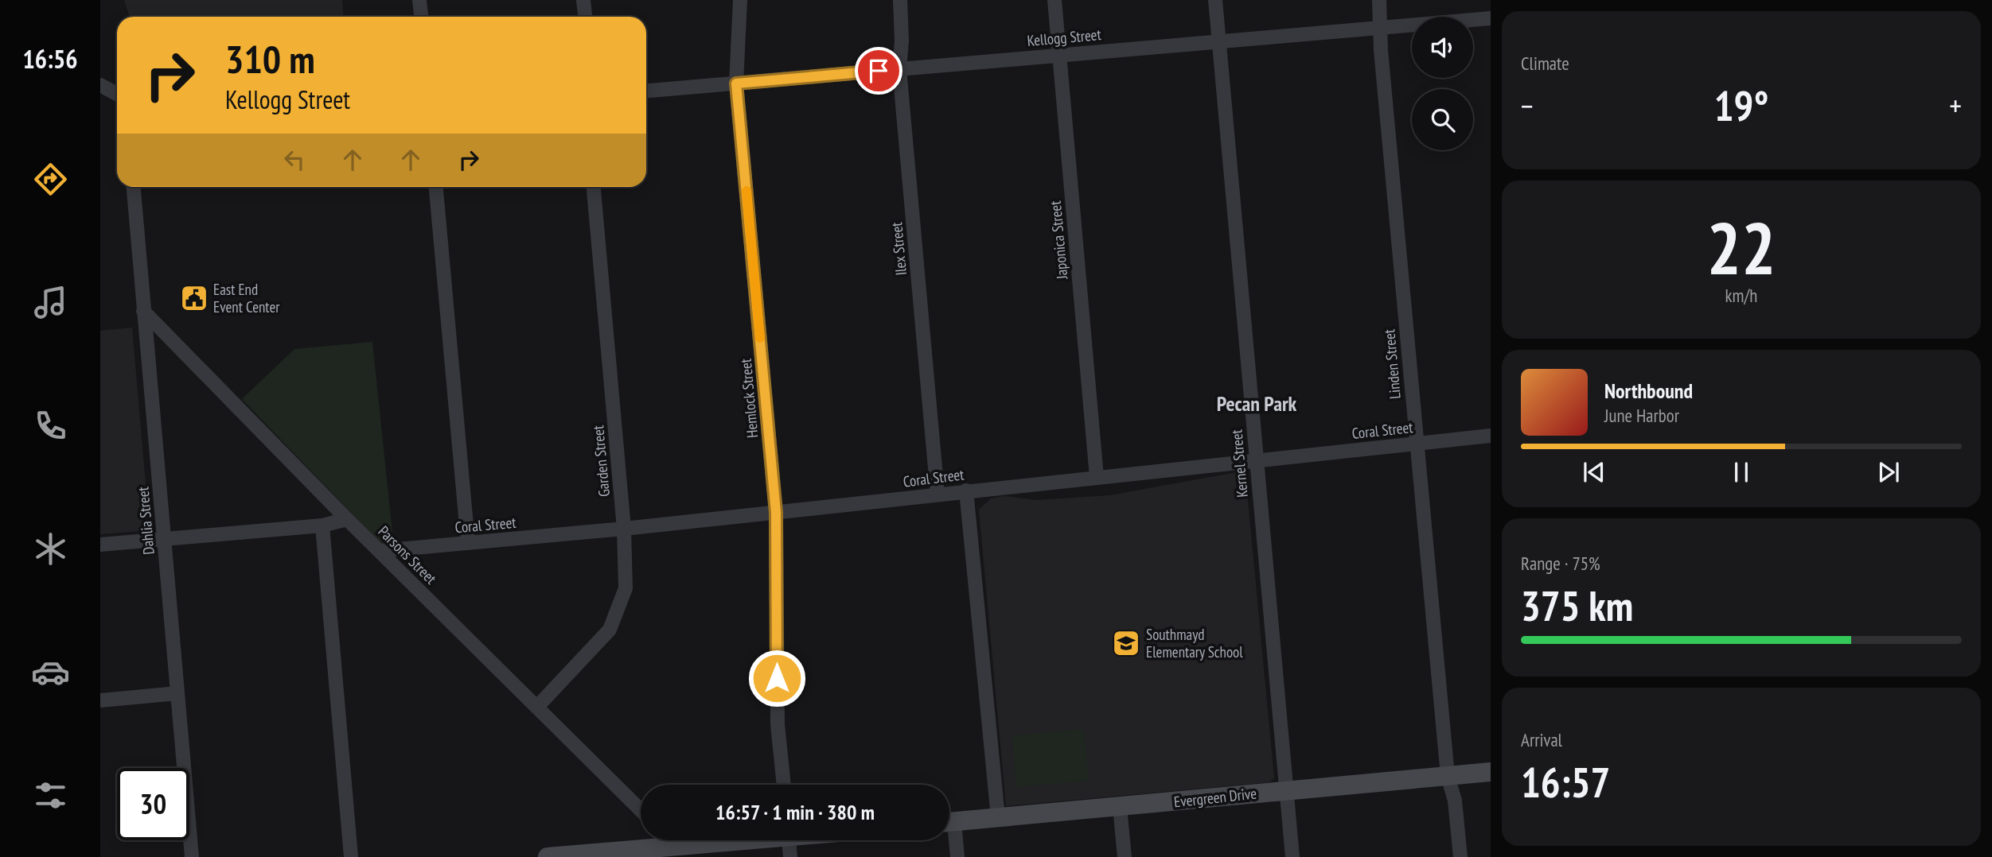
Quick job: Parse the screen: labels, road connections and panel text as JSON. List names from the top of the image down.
{
  "streets": {
    "street": [
      "Kellogg Street",
      "Japonica Street",
      "Ilex Street",
      "Linden Street",
      "Hemlock Street",
      "Coral Street",
      "Garden Street",
      "Kernel Street",
      "Dahlia Street",
      "Parsons Street",
      "Evergreen Drive"
    ]
  },
  "crossings": [
    ["Kellogg Street", "Japonica Street"],
    ["Kellogg Street", "Ilex Street"],
    ["Kellogg Street", "Linden Street"],
    ["Kellogg Street", "Hemlock Street"],
    ["Kellogg Street", "Kernel Street"],
    ["Japonica Street", "Coral Street"],
    ["Ilex Street", "Coral Street"],
    ["Linden Street", "Coral Street"],
    ["Linden Street", "Evergreen Drive"],
    ["Hemlock Street", "Coral Street"],
    ["Coral Street", "Garden Street"],
    ["Coral Street", "Kernel Street"],
    ["Coral Street", "Parsons Street"],
    ["Garden Street", "Parsons Street"],
    ["Kernel Street", "Evergreen Drive"],
    ["Dahlia Street", "Parsons Street"]
  ],
  "districts": ["Pecan Park"],
  "places": {
    "public building": ["East End Event Center"],
    "school or university": ["Southmayd Elementary School"]
  },
  "page": {
    "tabs": "16:56",
    "tile": [
      "Climate",
      ["22", "km/h"],
      ["Range · 75%", "375 km"],
      ["Arrival", "16:57"]
    ],
    "turn": ["310 m", "Kellogg Street"],
    "heat": ["−", "19°", "+"],
    "song": ["Northbound", "June Harbor"],
    "limit": "30",
    "trip": "16:57 · 1 min · 380 m"
  }
}
